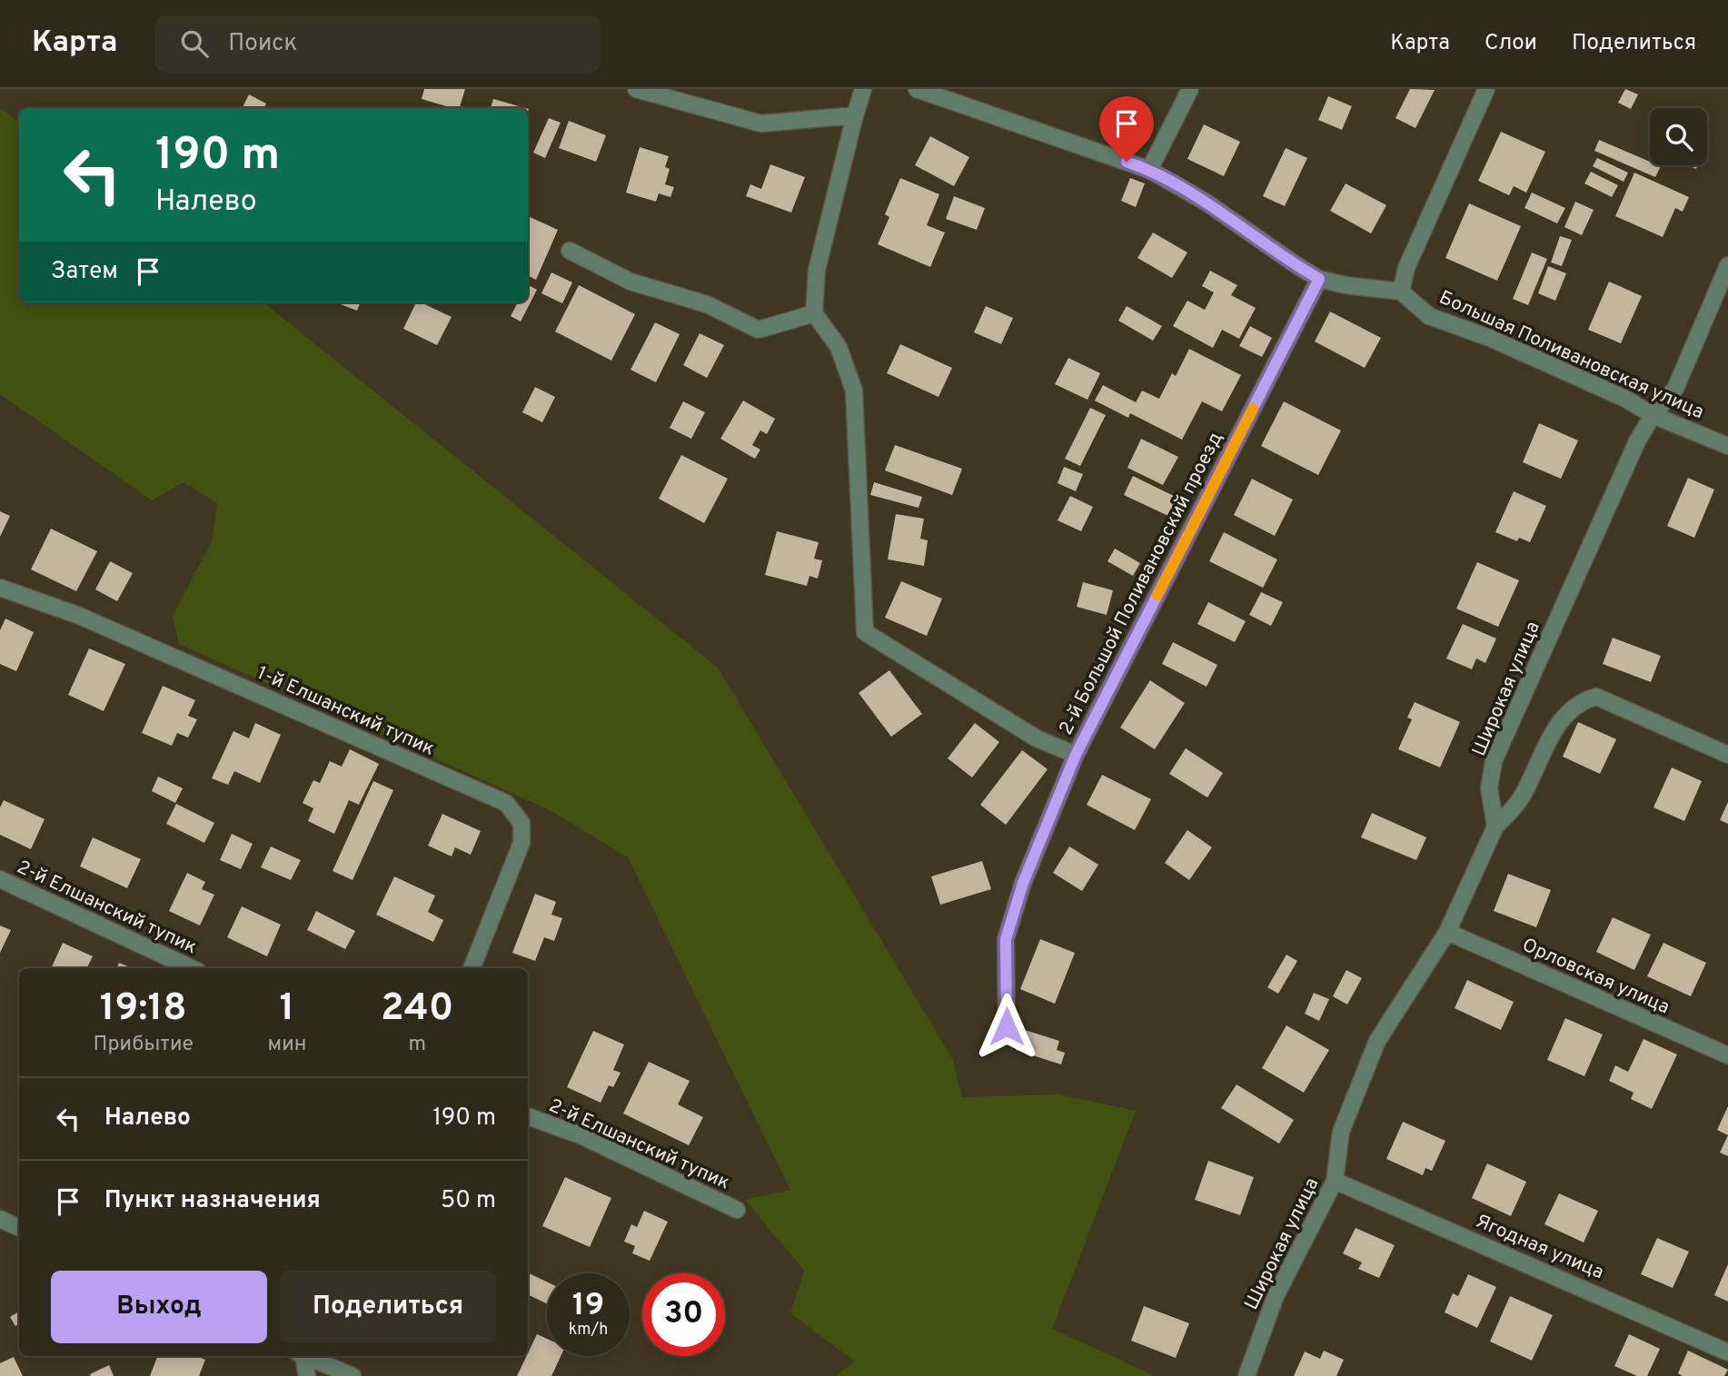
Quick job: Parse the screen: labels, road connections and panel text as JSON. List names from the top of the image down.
{
  "streets": {
    "street": [
      "Большая Поливановская улица",
      "2-й Большой Поливановский проезд",
      "Широкая улица",
      "1-й Елшанский тупик",
      "2-й Елшанский тупик",
      "Орловская улица",
      "Ягодная улица"
    ]
  },
  "crossings": [
    ["Большая Поливановская улица", "Широкая улица"],
    ["Широкая улица", "Орловская улица"],
    ["Широкая улица", "Ягодная улица"]
  ],
  "page": {
    "header": "Карта",
    "search": "Поиск",
    "nav": ["Карта", "Слои", "Поделиться"],
    "turn": ["190 m", "Налево"],
    "then": "Затем",
    "eta": [
      "19:18",
      "Прибытие",
      "1",
      "мин",
      "240",
      "m"
    ],
    "list": [
      {
        "name": "Налево",
        "value": "190 m"
      },
      {
        "name": "Пункт назначения",
        "value": "50 m"
      }
    ],
    "buttons": ["Выход", "Поделиться"],
    "speed": "19 km/h",
    "limit": "30"
  }
}
